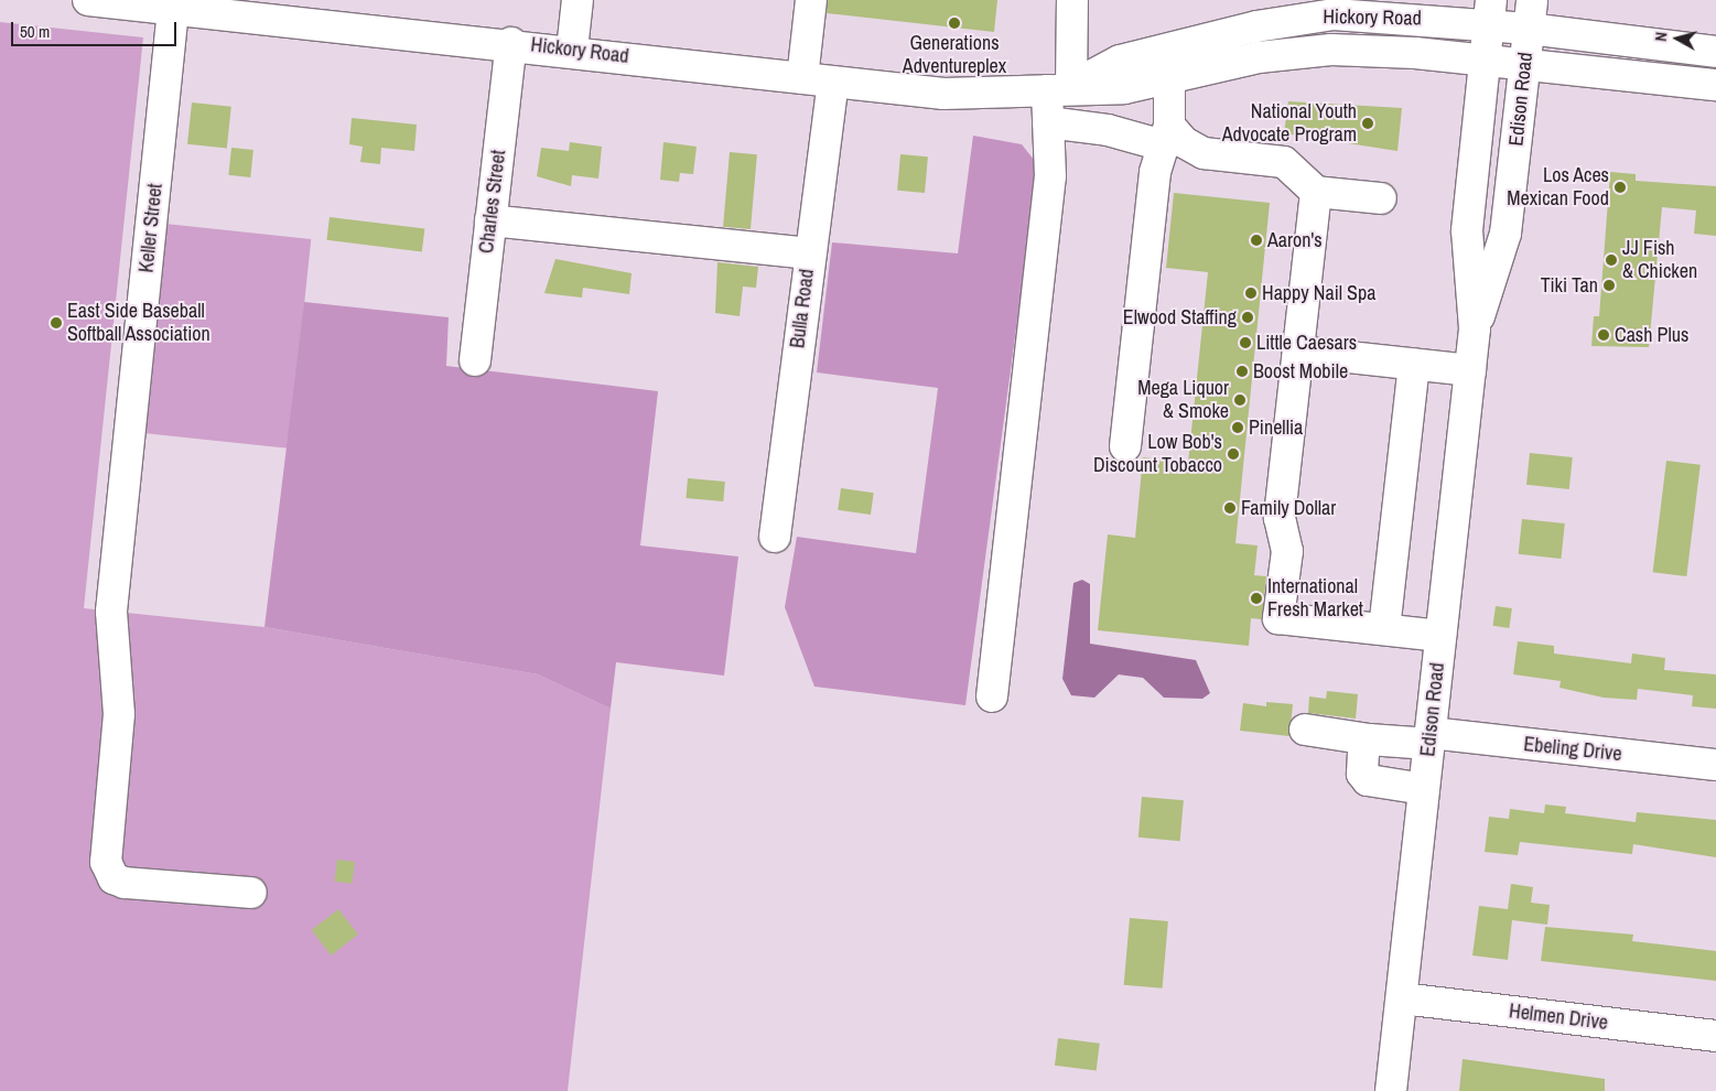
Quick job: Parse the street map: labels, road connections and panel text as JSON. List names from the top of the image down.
{
  "streets": {
    "street": [
      "Hickory Road",
      "Edison Road",
      "Charles Street",
      "Keller Street",
      "Bulla Road",
      "Ebeling Drive",
      "Helmen Drive"
    ]
  },
  "crossings": [
    ["Hickory Road", "Edison Road"],
    ["Hickory Road", "Charles Street"],
    ["Hickory Road", "Keller Street"],
    ["Hickory Road", "Bulla Road"],
    ["Edison Road", "Ebeling Drive"],
    ["Edison Road", "Helmen Drive"]
  ],
  "places": [
    "Generations Adventureplex",
    "National Youth Advocate Program",
    "Los Aces Mexican Food",
    "Aaron's",
    "JJ Fish & Chicken",
    "Tiki Tan",
    "Happy Nail Spa",
    "Elwood Staffing",
    "East Side Baseball Softball Association",
    "Cash Plus",
    "Little Caesars",
    "Boost Mobile",
    "Mega Liquor & Smoke",
    "Pinellia",
    "Low Bob's Discount Tobacco",
    "Family Dollar",
    "International Fresh Market"
  ],
  "scale_bar": "50 m",
  "north": "left"
}
